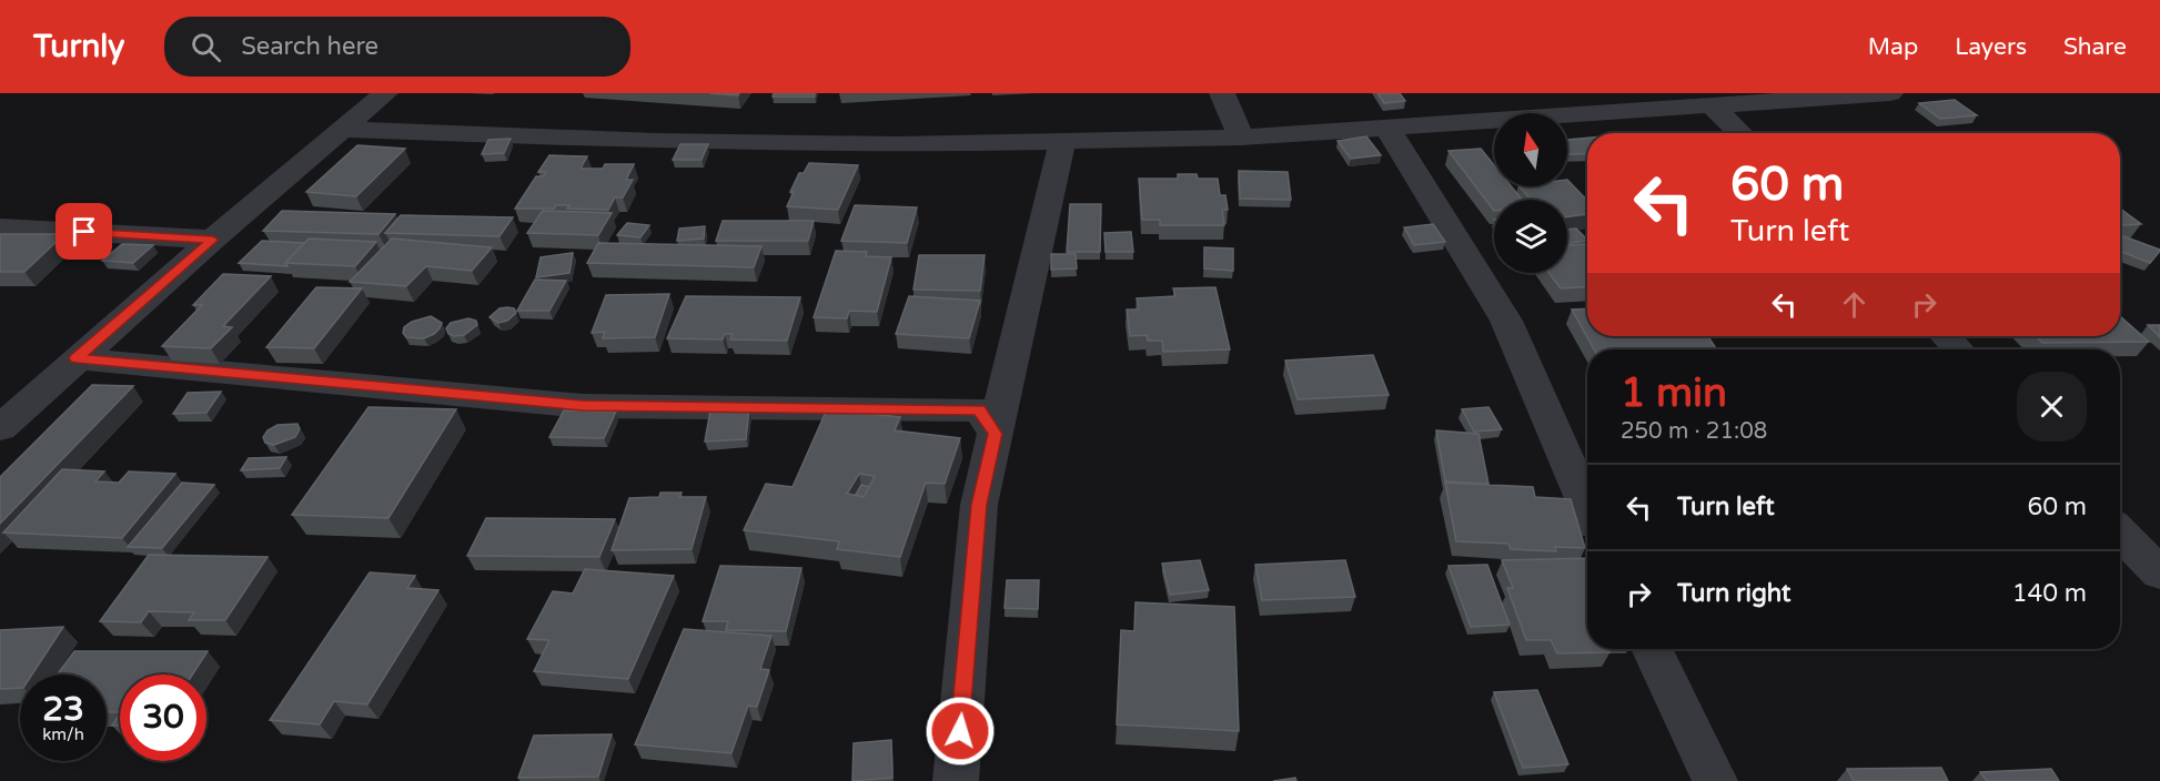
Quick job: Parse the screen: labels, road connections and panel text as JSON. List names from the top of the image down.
{
  "north": "top",
  "page": {
    "header": "Turnly",
    "search": "Search here",
    "nav": ["Map", "Layers", "Share"],
    "turn": ["60 m", "Turn left"],
    "heading": ["1 min", "250 m · 21:08"],
    "list": [
      {
        "name": "Turn left",
        "value": "60 m"
      },
      {
        "name": "Turn right",
        "value": "140 m"
      }
    ],
    "speed": "23 km/h",
    "limit": "30"
  }
}
